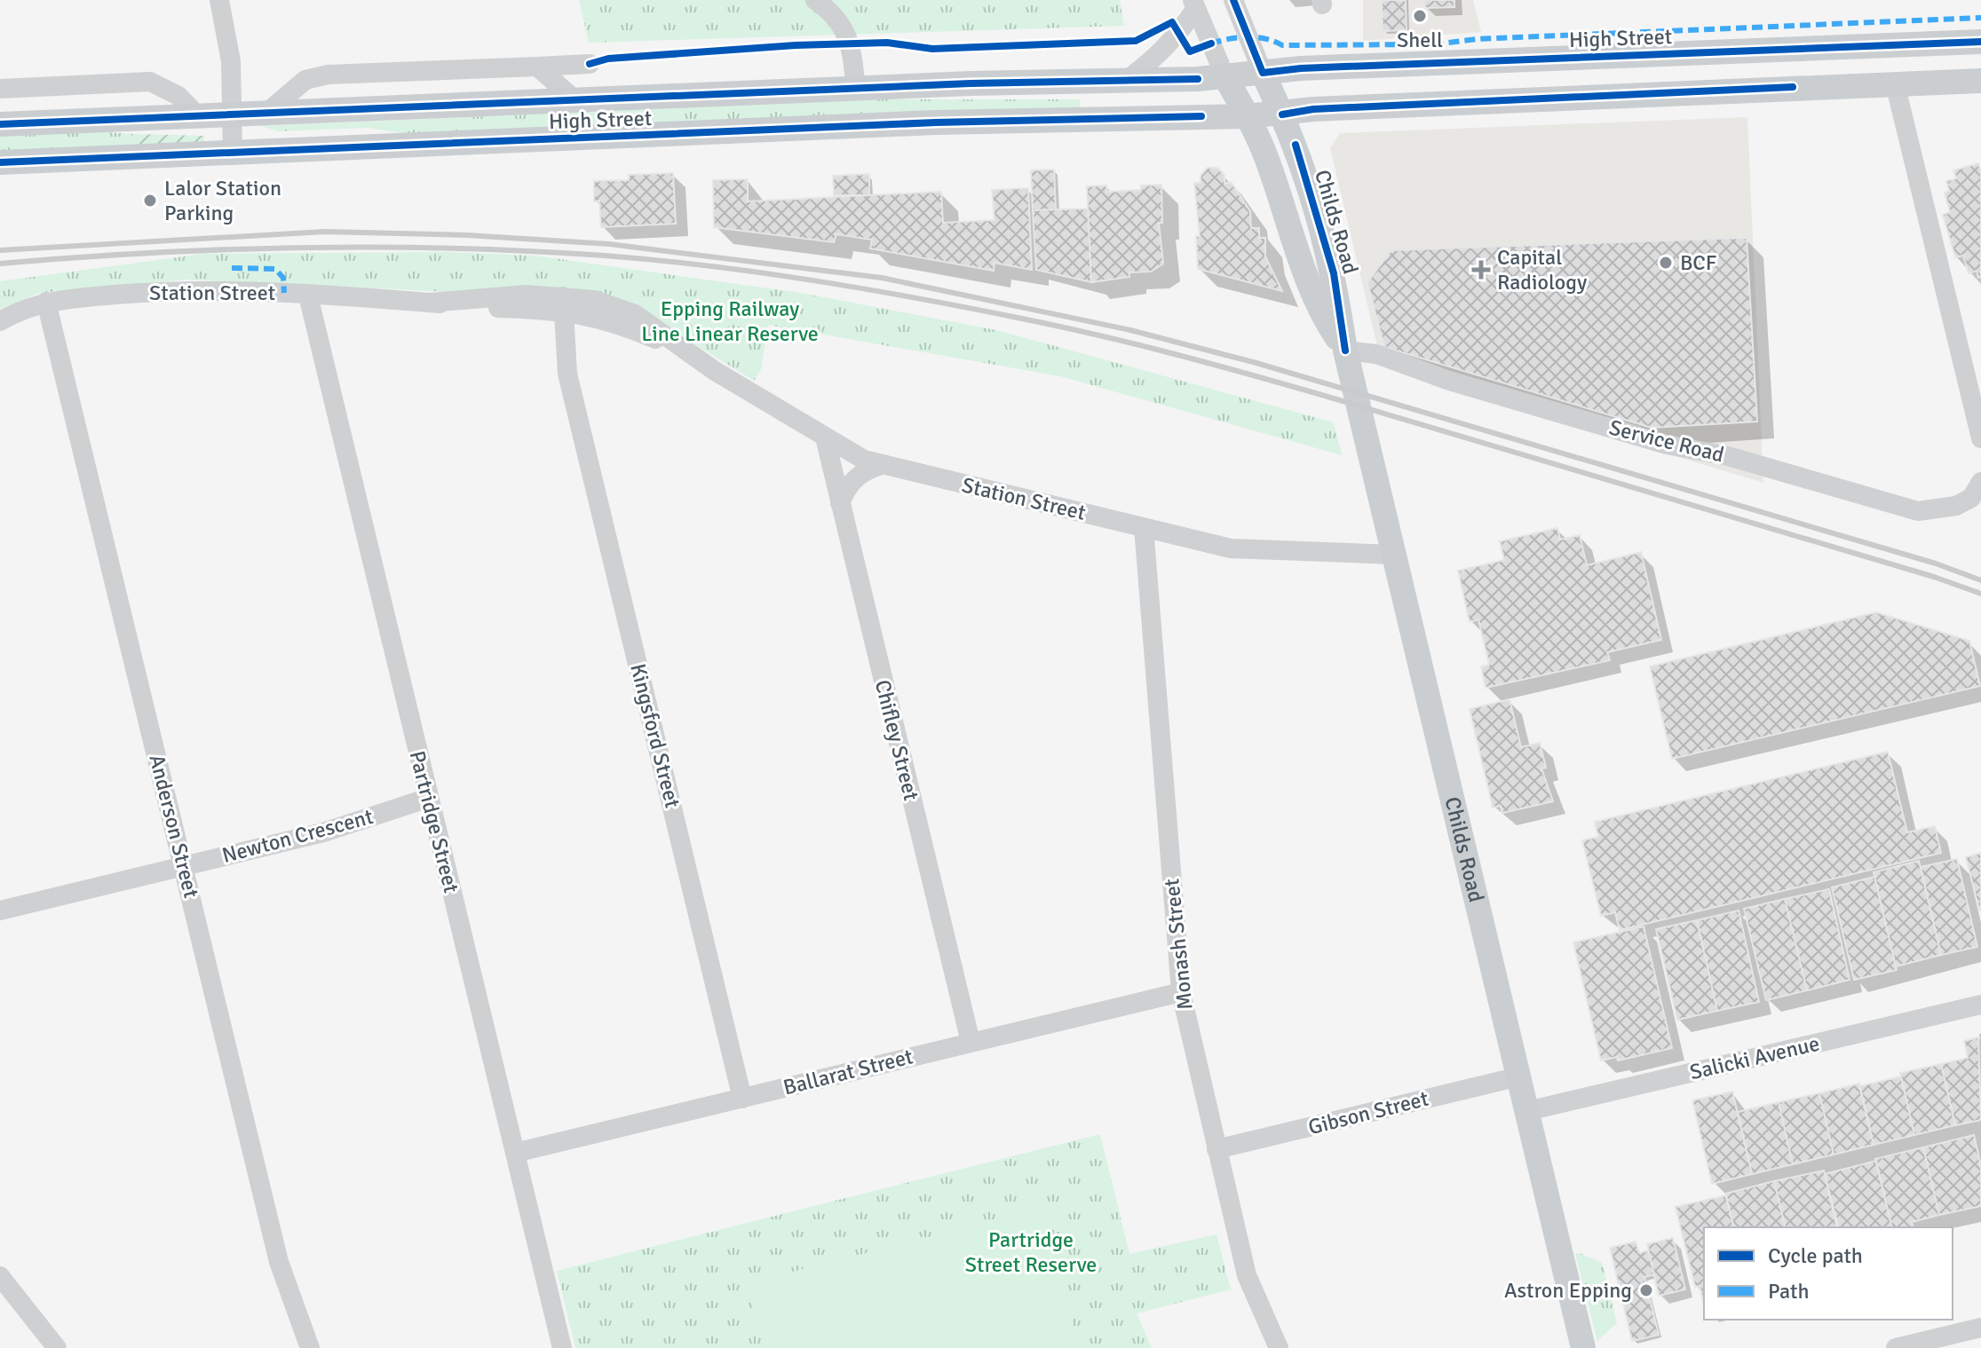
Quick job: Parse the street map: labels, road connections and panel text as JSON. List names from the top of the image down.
{
  "streets": {
    "main road": ["High Street", "Childs Road"],
    "street": [
      "Station Street",
      "Service Road",
      "Kingsford Street",
      "Chifley Street",
      "Partridge Street",
      "Anderson Street",
      "Newton Crescent",
      "Monash Street",
      "Salicki Avenue",
      "Ballarat Street",
      "Gibson Street"
    ]
  },
  "crossings": [
    ["High Street", "Childs Road"],
    ["Childs Road", "Station Street"],
    ["Childs Road", "Service Road"],
    ["Childs Road", "Salicki Avenue"],
    ["Childs Road", "Gibson Street"],
    ["Station Street", "Kingsford Street"],
    ["Station Street", "Chifley Street"],
    ["Station Street", "Partridge Street"],
    ["Station Street", "Anderson Street"],
    ["Station Street", "Monash Street"],
    ["Kingsford Street", "Ballarat Street"],
    ["Chifley Street", "Ballarat Street"],
    ["Partridge Street", "Newton Crescent"],
    ["Partridge Street", "Ballarat Street"],
    ["Anderson Street", "Newton Crescent"],
    ["Monash Street", "Ballarat Street"],
    ["Monash Street", "Gibson Street"]
  ],
  "parks": ["Epping Railway Line Linear Reserve", "Partridge Street Reserve"],
  "places": {
    "other": [
      "Shell",
      "Lalor Station Parking",
      "BCF",
      "Astron Epping"
    ],
    "health": ["Capital Radiology"]
  },
  "legend": ["Cycle path", "Path"]
}
